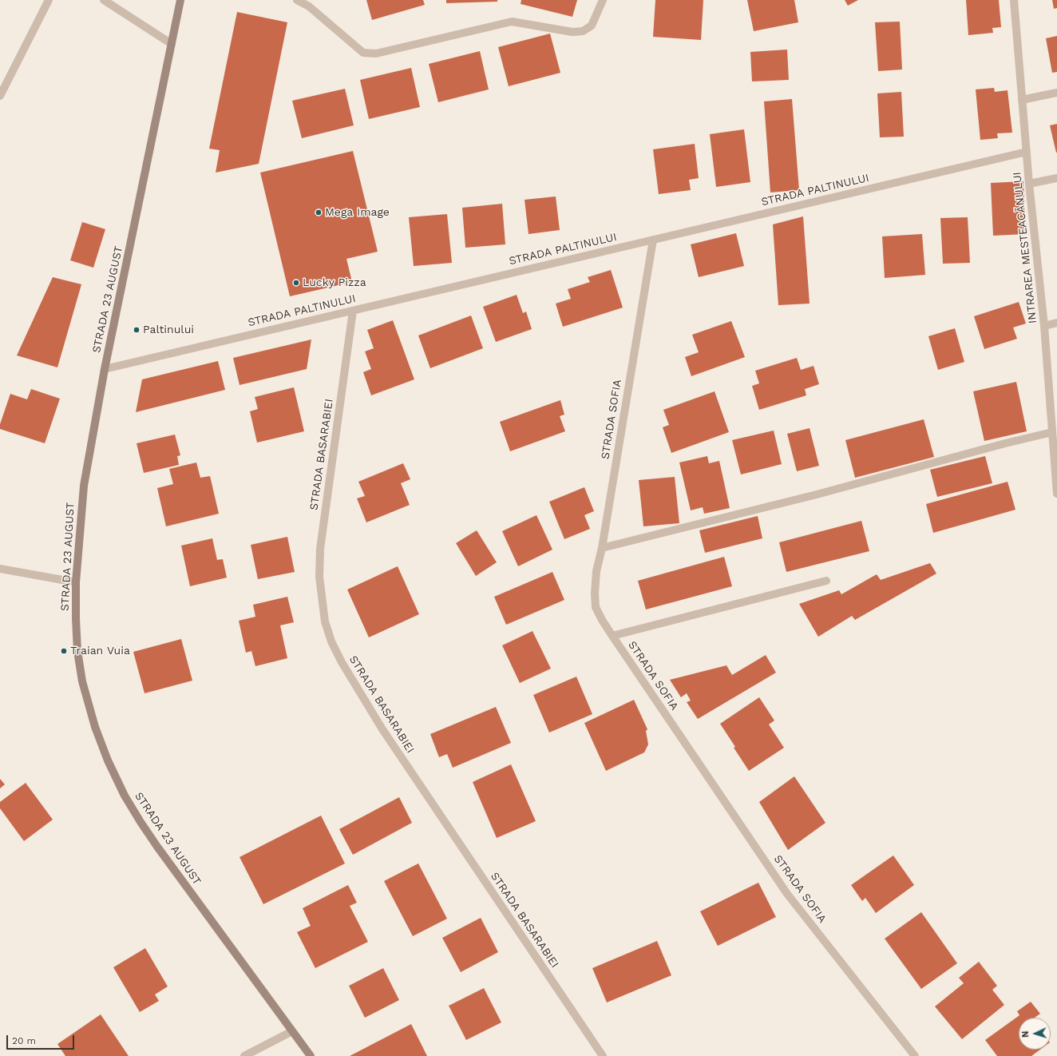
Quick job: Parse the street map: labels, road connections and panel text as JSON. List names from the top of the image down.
{
  "streets": {
    "main road": ["STRADA 23 AUGUST"],
    "street": [
      "STRADA PALTINULUI",
      "INTRAREA MESTEACĂNULUI",
      "STRADA SOFIA",
      "STRADA BASARABIEI"
    ]
  },
  "crossings": [
    ["STRADA PALTINULUI", "INTRAREA MESTEACĂNULUI"],
    ["STRADA PALTINULUI", "STRADA 23 AUGUST"],
    ["STRADA PALTINULUI", "STRADA SOFIA"],
    ["STRADA PALTINULUI", "STRADA BASARABIEI"]
  ],
  "places": [
    "Mega Image",
    "Lucky Pizza",
    "Paltinului",
    "Traian Vuia"
  ],
  "scale_bar": "20 m",
  "north": "left"
}
